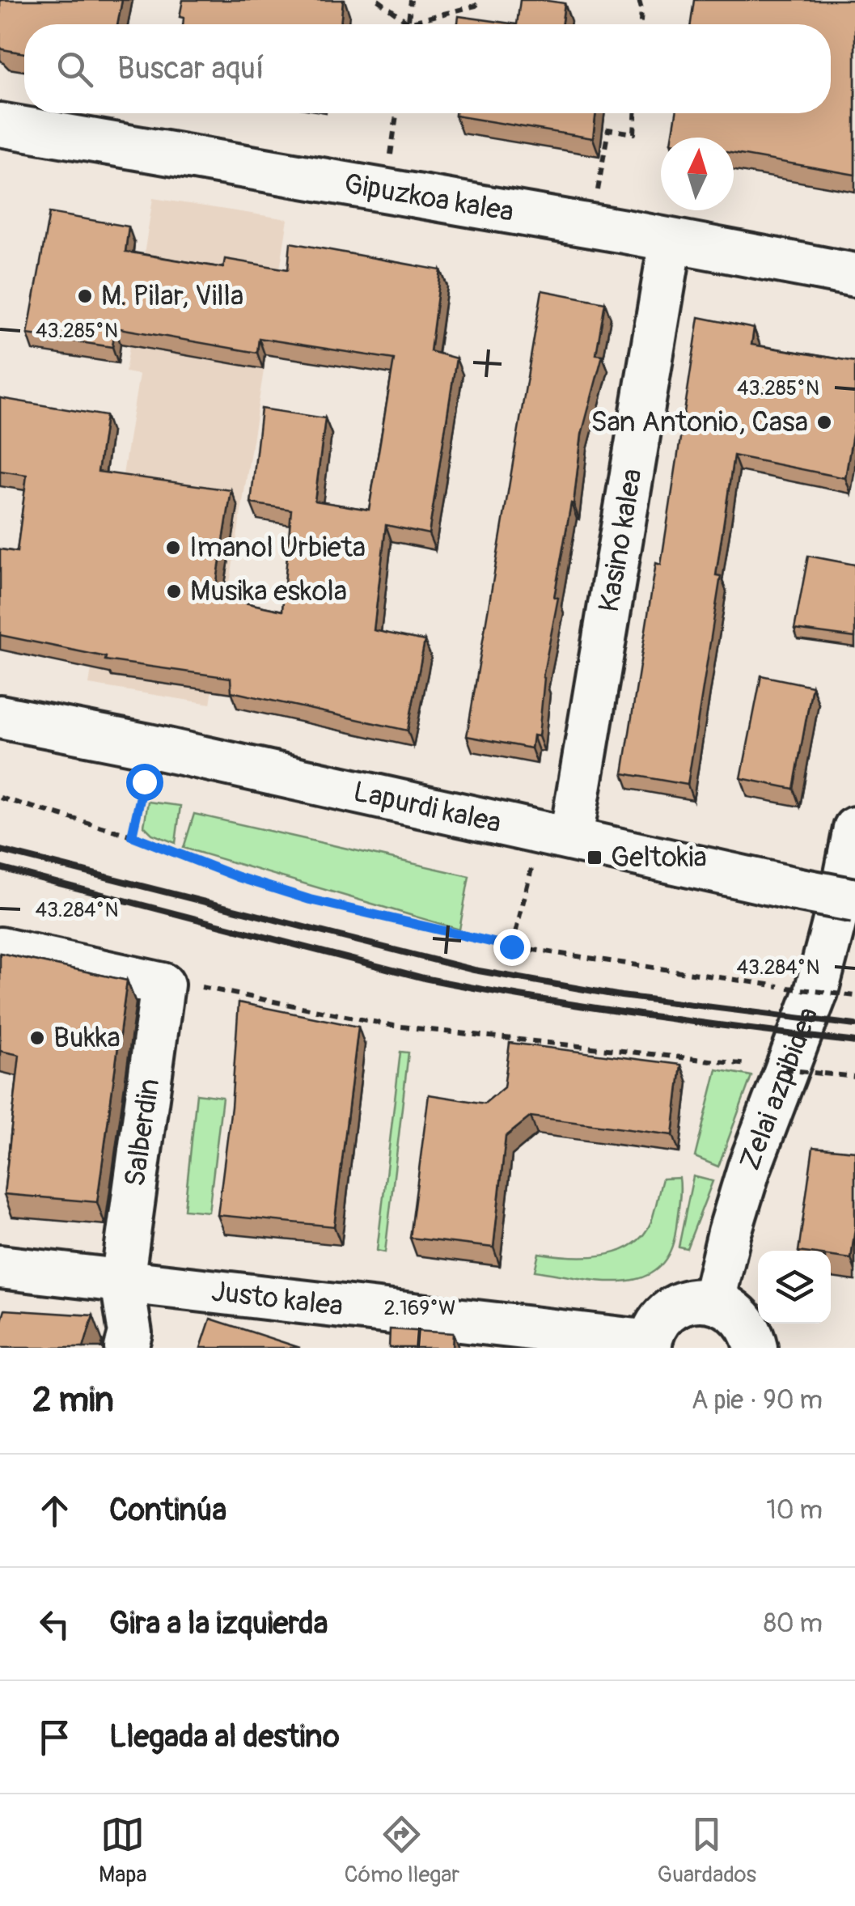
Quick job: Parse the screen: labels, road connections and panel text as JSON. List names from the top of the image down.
{
  "streets": {
    "street": [
      "Gipuzkoa kalea",
      "Kasino kalea",
      "Lapurdi kalea",
      "Zelai azpibidea",
      "Salberdin",
      "Justo kalea"
    ]
  },
  "crossings": [
    ["Gipuzkoa kalea", "Kasino kalea"],
    ["Kasino kalea", "Lapurdi kalea"],
    ["Salberdin", "Justo kalea"]
  ],
  "places": {
    "other": [
      "M. Pilar, Villa",
      "San Antonio, Casa",
      "Imanol Urbieta",
      "Musika eskola",
      "Bukka"
    ],
    "transit": ["Geltokia"]
  },
  "north": "top",
  "page": {
    "search": "Buscar aquí",
    "heading": ["2 min", "A pie · 90 m"],
    "list": [
      ["Continúa", "10 m"],
      ["Gira a la izquierda", "80 m"],
      "Llegada al destino"
    ],
    "nav": ["Mapa", "Cómo llegar", "Guardados"]
  },
  "coordinates": ["43.285°N", "43.284°N", "2.169°W"]
}
